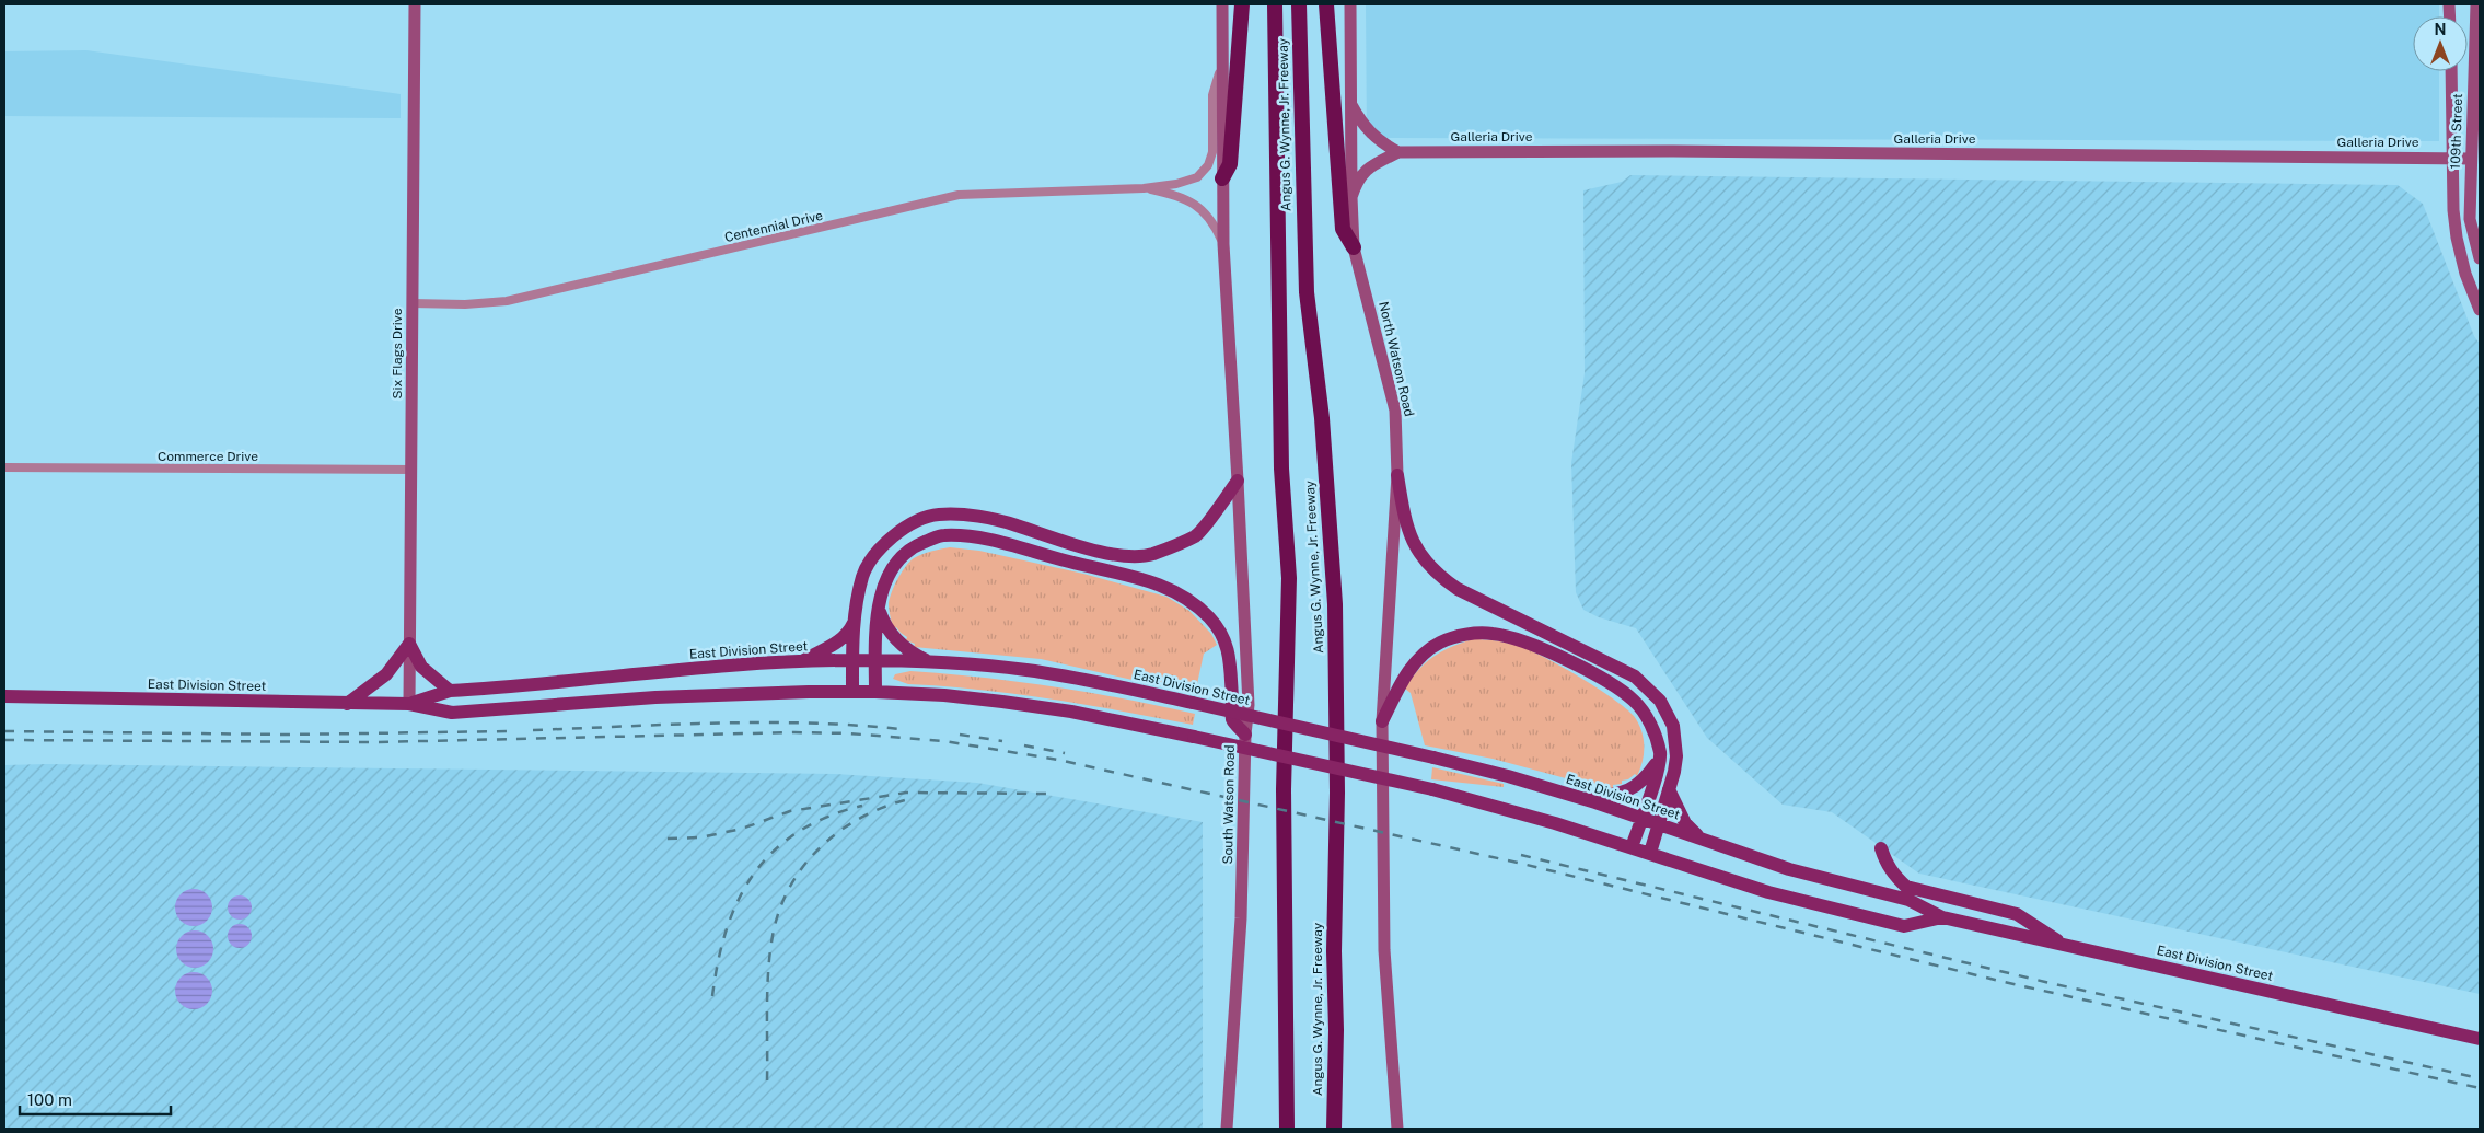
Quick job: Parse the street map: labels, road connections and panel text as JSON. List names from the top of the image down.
{
  "streets": {
    "highway": ["Angus G. Wynne, Jr. Freeway"],
    "main road": ["East Division Street"],
    "street": [
      "109th Street",
      "Galleria Drive",
      "Centennial Drive",
      "Six Flags Drive",
      "North Watson Road",
      "Commerce Drive",
      "South Watson Road"
    ]
  },
  "crossings": [
    ["109th Street", "Galleria Drive"],
    ["Centennial Drive", "Six Flags Drive"],
    ["Six Flags Drive", "Commerce Drive"],
    ["Six Flags Drive", "East Division Street"]
  ],
  "scale_bar": "100 m",
  "north": "top"
}
